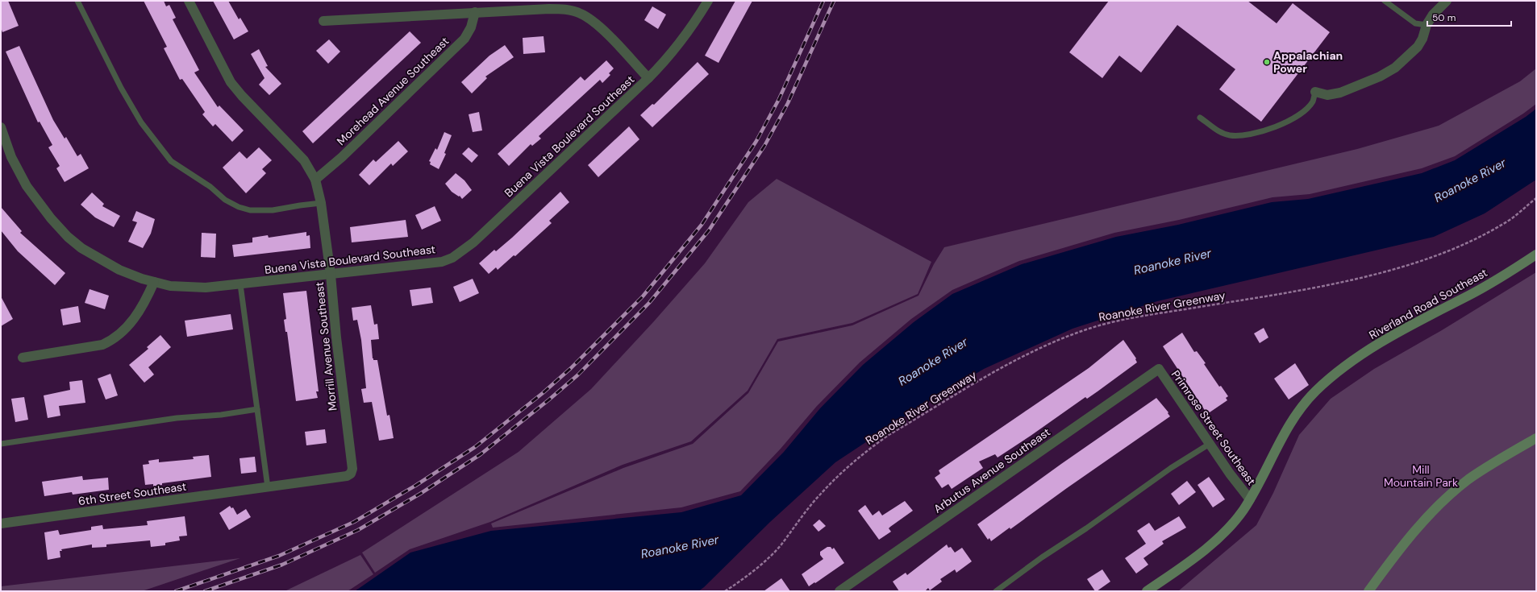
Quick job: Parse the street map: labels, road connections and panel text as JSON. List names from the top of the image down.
{
  "streets": {
    "main road": ["Riverland Road Southeast"],
    "street": [
      "Morehead Avenue Southeast",
      "Buena Vista Boulevard Southeast",
      "Morrill Avenue Southeast",
      "Primrose Street Southeast",
      "Arbutus Avenue Southeast",
      "6th Street Southeast"
    ],
    "path": ["Roanoke River Greenway"]
  },
  "crossings": [
    ["Morehead Avenue Southeast", "Morrill Avenue Southeast"],
    ["Buena Vista Boulevard Southeast", "Morrill Avenue Southeast"],
    ["Riverland Road Southeast", "Primrose Street Southeast"],
    ["Morrill Avenue Southeast", "6th Street Southeast"],
    ["Primrose Street Southeast", "Arbutus Avenue Southeast"]
  ],
  "water": ["Roanoke River"],
  "parks": ["Mill Mountain Park"],
  "places": ["Appalachian Power"],
  "scale_bar": "50 m"
}
